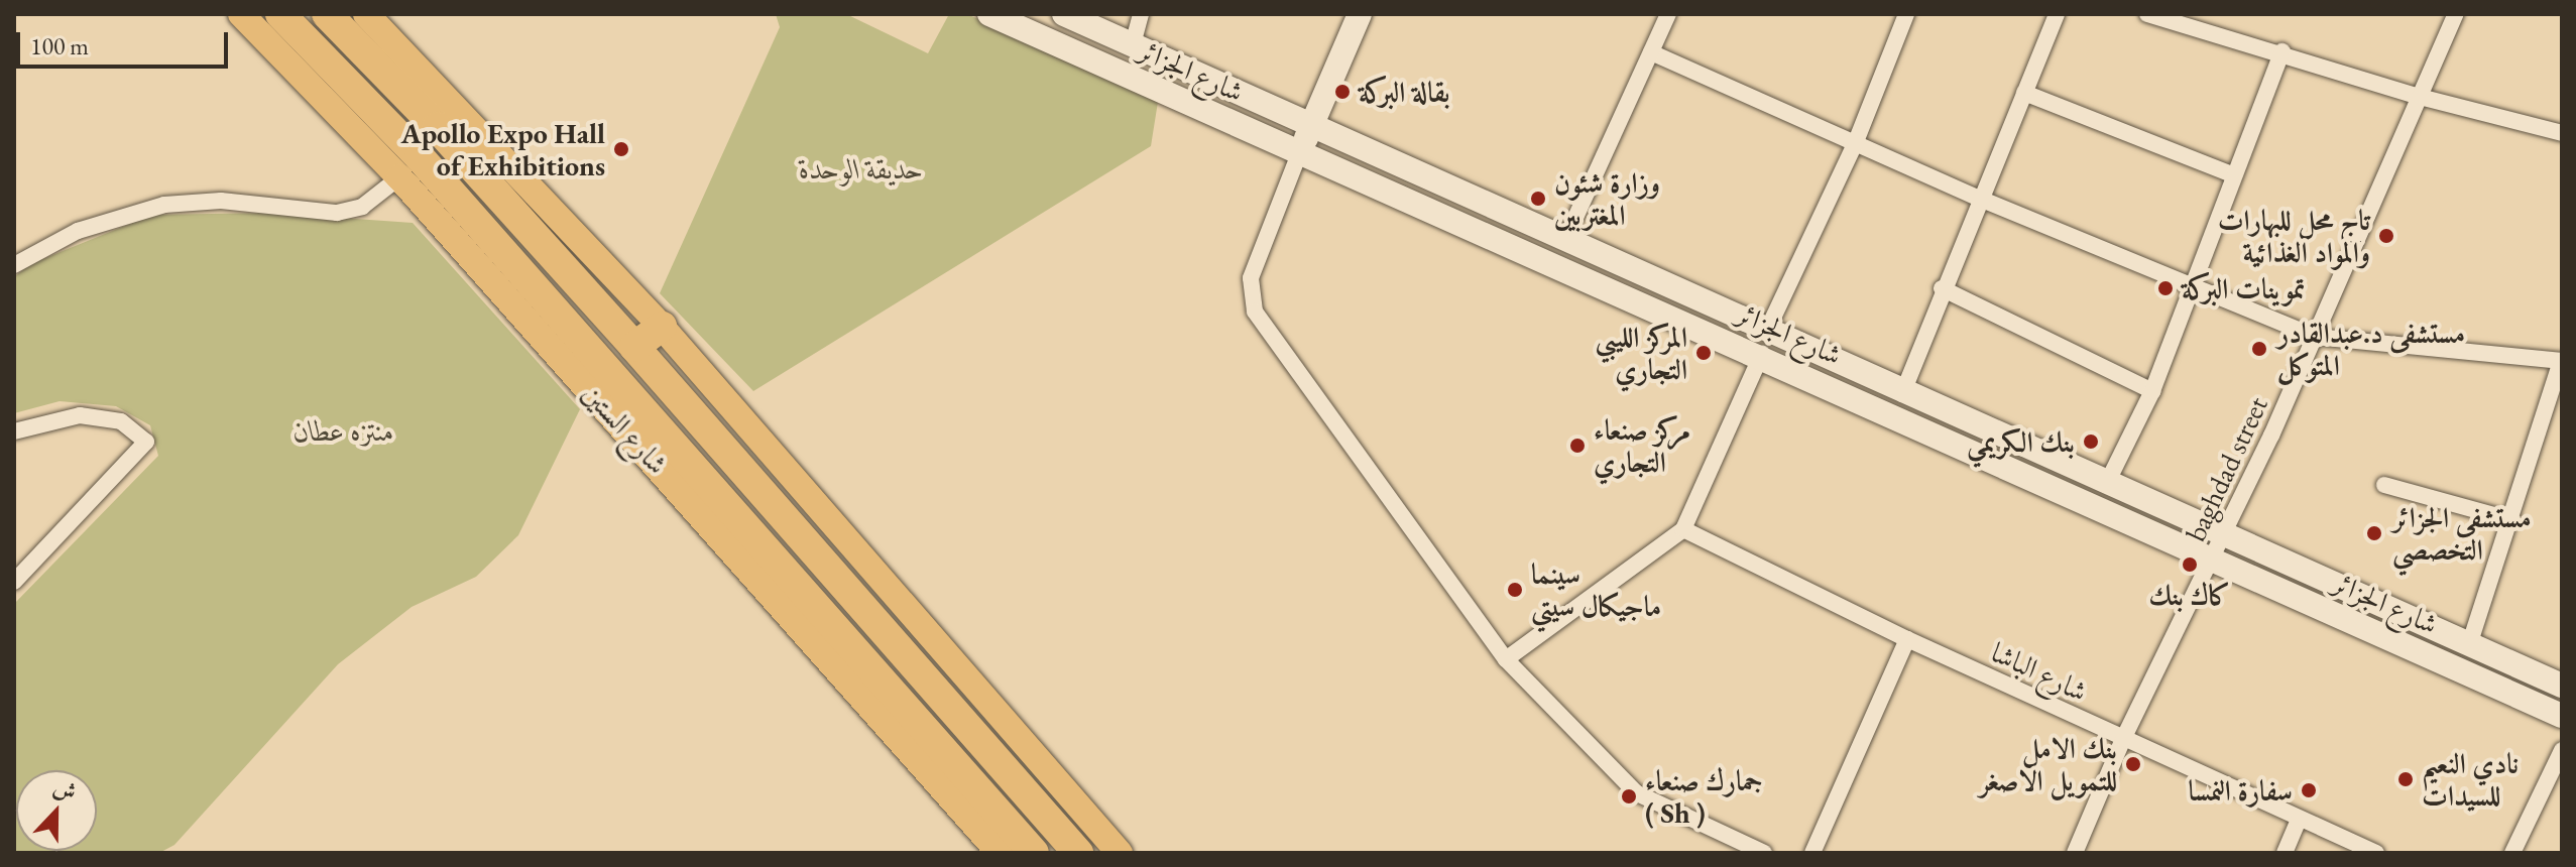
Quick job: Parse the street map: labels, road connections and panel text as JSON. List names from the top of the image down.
{
  "streets": {
    "highway": ["شارع الستين"],
    "main road": ["شارع الجزائر"],
    "street": ["baghdad street", "شارع الباشا"]
  },
  "crossings": [
    ["شارع الجزائر", "baghdad street"],
    ["baghdad street", "شارع الباشا"]
  ],
  "parks": ["حديقة الوحدة", "منتزه عطان"],
  "places": [
    "بقالة البركة",
    "Apollo Expo Hall of Exhibitions",
    "وزارة شئون المغتربين",
    "تاج محل للبهارات والمواد الغذائية",
    "تموينات البركة",
    "مستشفى د.عبدالقادر المتوكل",
    "المركز الليبي التجاري",
    "بنك الكريمي",
    "مركز صنعاء التجاري",
    "مستشفى الجزائر التخصصي",
    "كاك بنك",
    "سينما ماجيكال سيتي",
    "بنك الامل للتمويل الاصغر",
    "نادي النعيم للسيدات",
    "سفارة النمسا",
    "جمارك صنعاء ( Sh )"
  ],
  "scale_bar": "100 m",
  "north": "top"
}
